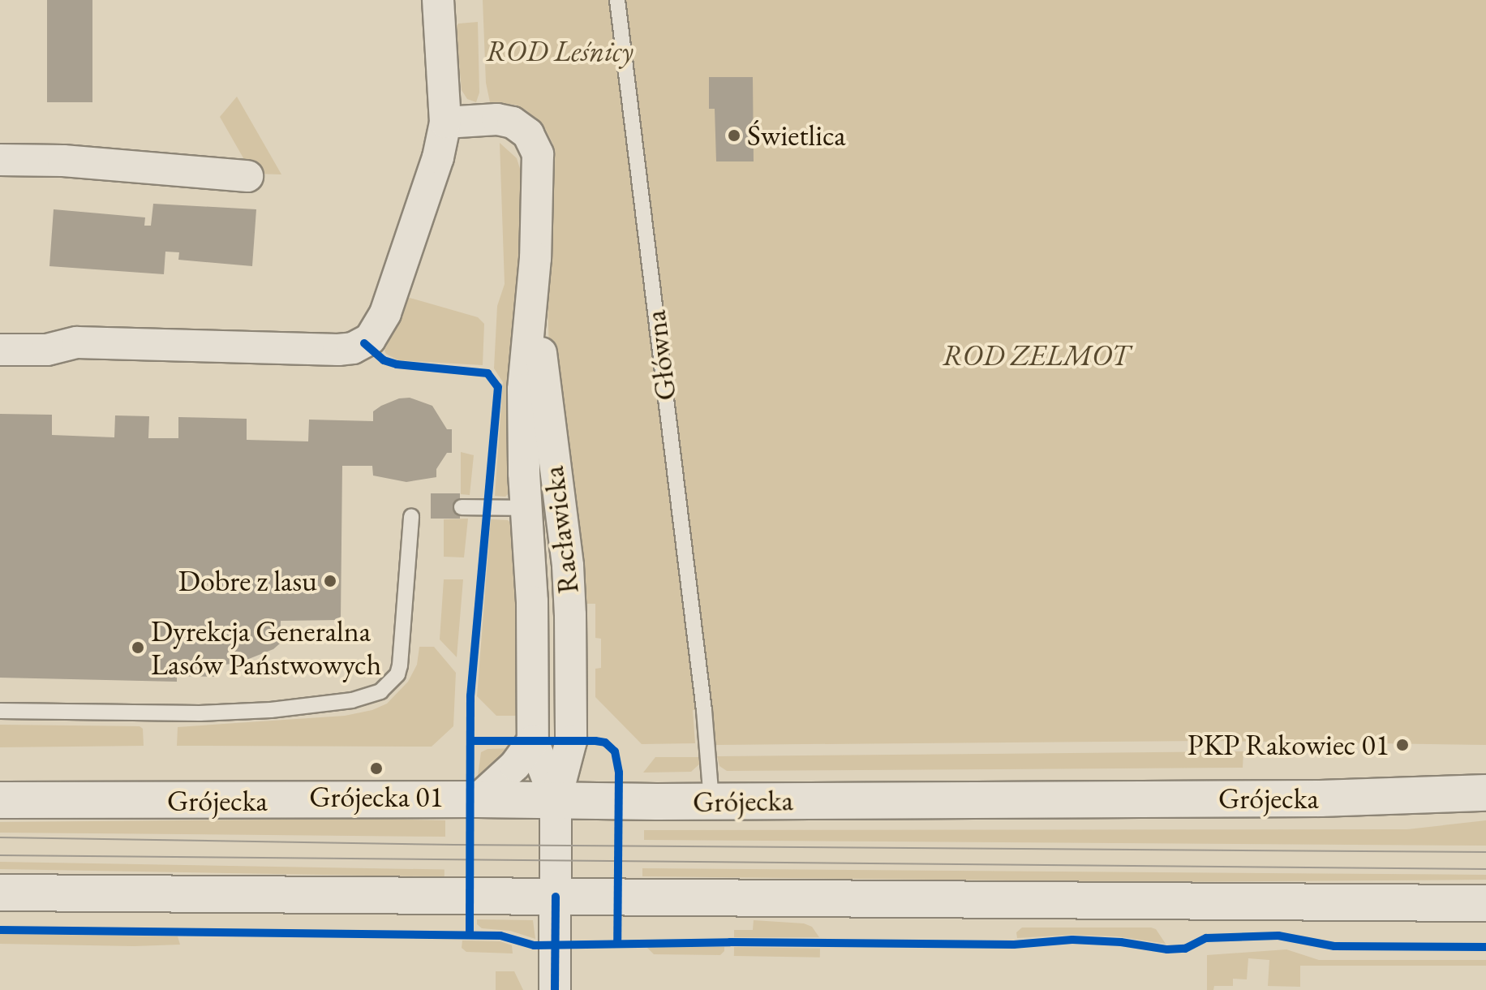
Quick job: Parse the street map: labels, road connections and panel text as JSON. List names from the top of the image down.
{
  "streets": {
    "main road": ["Grójecka"],
    "street": ["Racławicka"],
    "lane": ["Główna"]
  },
  "crossings": [
    ["Główna", "Grójecka"],
    ["Racławicka", "Grójecka"]
  ],
  "parks": ["ROD Leśnicy", "ROD ZELMOT"],
  "places": [
    "Świetlica",
    "Dobre z lasu",
    "Dyrekcja Generalna Lasów Państwowych",
    "PKP Rakowiec 01",
    "Grójecka 01"
  ]
}
